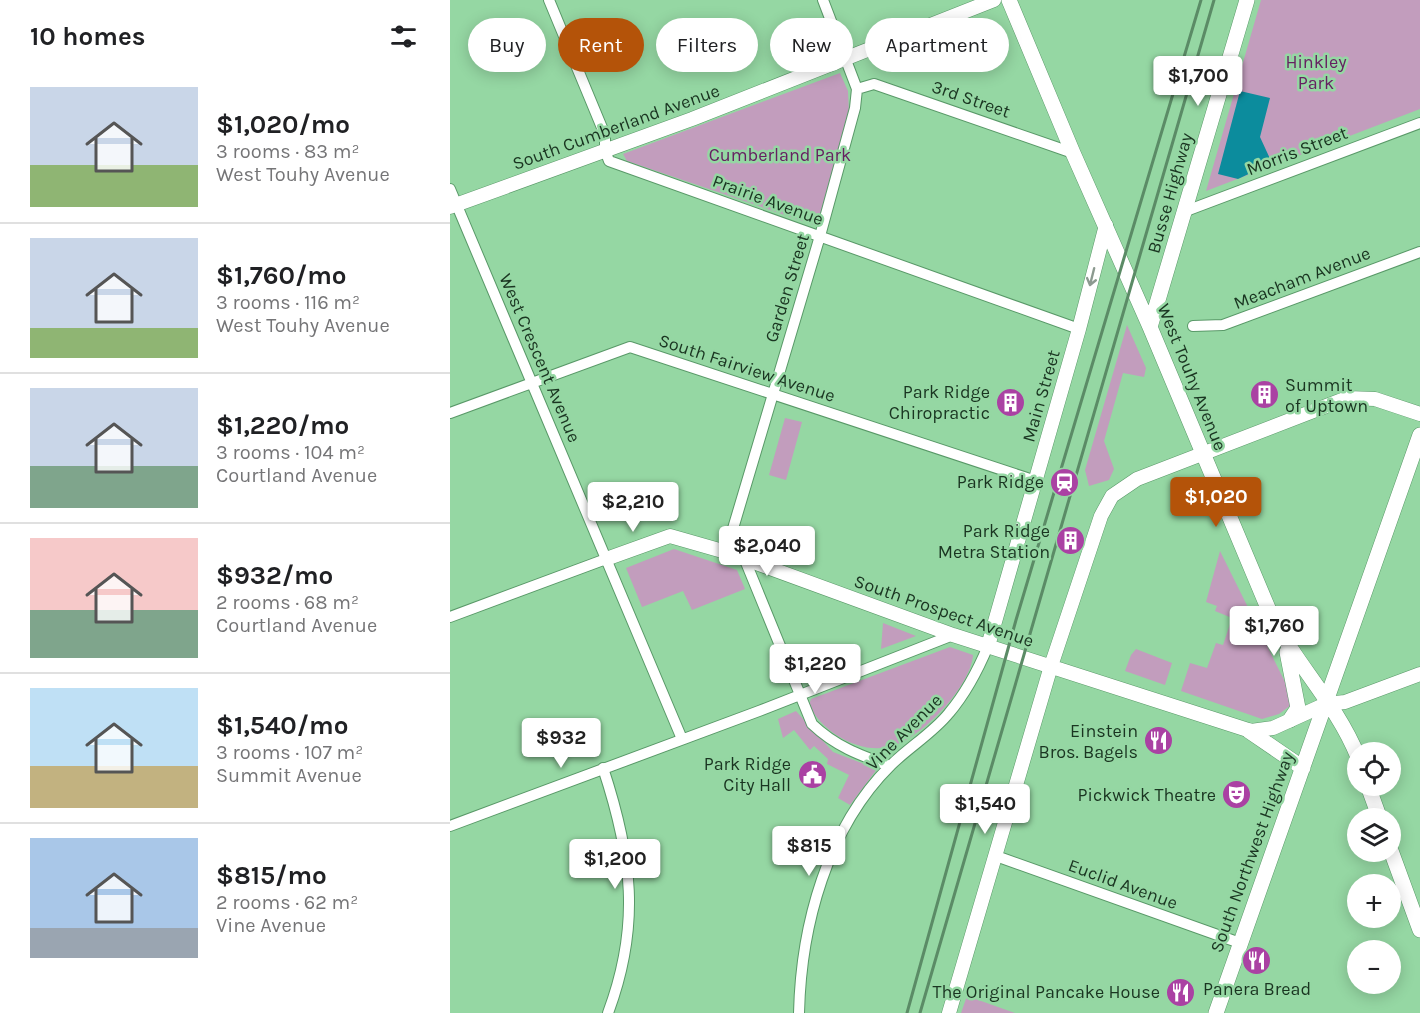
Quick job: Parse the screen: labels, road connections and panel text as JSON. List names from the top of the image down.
{
  "streets": {
    "main road": ["Busse Highway", "West Touhy Avenue", "South Northwest Highway"],
    "street": [
      "3rd Street",
      "South Cumberland Avenue",
      "Morris Street",
      "Prairie Avenue",
      "Meacham Avenue",
      "Garden Street",
      "West Crescent Avenue",
      "South Fairview Avenue",
      "Main Street",
      "South Prospect Avenue",
      "Vine Avenue",
      "Euclid Avenue"
    ]
  },
  "crossings": [
    ["3rd Street", "Garden Street"],
    ["3rd Street", "West Touhy Avenue"],
    ["South Cumberland Avenue", "Prairie Avenue"],
    ["South Cumberland Avenue", "West Crescent Avenue"],
    ["Morris Street", "Busse Highway"],
    ["Busse Highway", "West Touhy Avenue"],
    ["Prairie Avenue", "Garden Street"],
    ["Prairie Avenue", "Main Street"],
    ["Garden Street", "South Fairview Avenue"],
    ["Garden Street", "South Prospect Avenue"],
    ["West Crescent Avenue", "South Fairview Avenue"],
    ["West Crescent Avenue", "South Prospect Avenue"],
    ["South Fairview Avenue", "Main Street"],
    ["West Touhy Avenue", "Main Street"],
    ["West Touhy Avenue", "South Northwest Highway"],
    ["Main Street", "South Prospect Avenue"],
    ["Main Street", "Vine Avenue"],
    ["South Prospect Avenue", "Vine Avenue"],
    ["South Northwest Highway", "Euclid Avenue"]
  ],
  "parks": ["Hinkley Park", "Cumberland Park"],
  "places": {
    "building": ["Summit of Uptown", "Park Ridge Chiropractic", "Park Ridge Metra Station"],
    "station": ["Park Ridge"],
    "restaurant": ["Einstein Bros. Bagels", "Panera Bread", "The Original Pancake House"],
    "public building": ["Park Ridge City Hall"],
    "theatre": ["Pickwick Theatre"]
  },
  "page": {
    "heading": "10 homes",
    "chip": [
      "Buy",
      "Rent",
      "Filters",
      "New",
      "Apartment"
    ],
    "price": [
      "$1,700",
      "$1,020",
      "$2,210",
      "$2,040",
      "$1,760",
      "$1,220",
      "$932",
      "$1,540",
      "$815",
      "$1,200"
    ],
    "list": [
      {
        "name": "$1,020/mo",
        "note": "3 rooms · 83 m² · West Touhy Avenue"
      },
      {
        "name": "$1,760/mo",
        "note": "3 rooms · 116 m² · West Touhy Avenue"
      },
      {
        "name": "$1,220/mo",
        "note": "3 rooms · 104 m² · Courtland Avenue"
      },
      {
        "name": "$932/mo",
        "note": "2 rooms · 68 m² · Courtland Avenue"
      },
      {
        "name": "$1,540/mo",
        "note": "3 rooms · 107 m² · Summit Avenue"
      },
      {
        "name": "$815/mo",
        "note": "2 rooms · 62 m² · Vine Avenue"
      }
    ],
    "map_buttons": ["+", "−"]
  }
}
